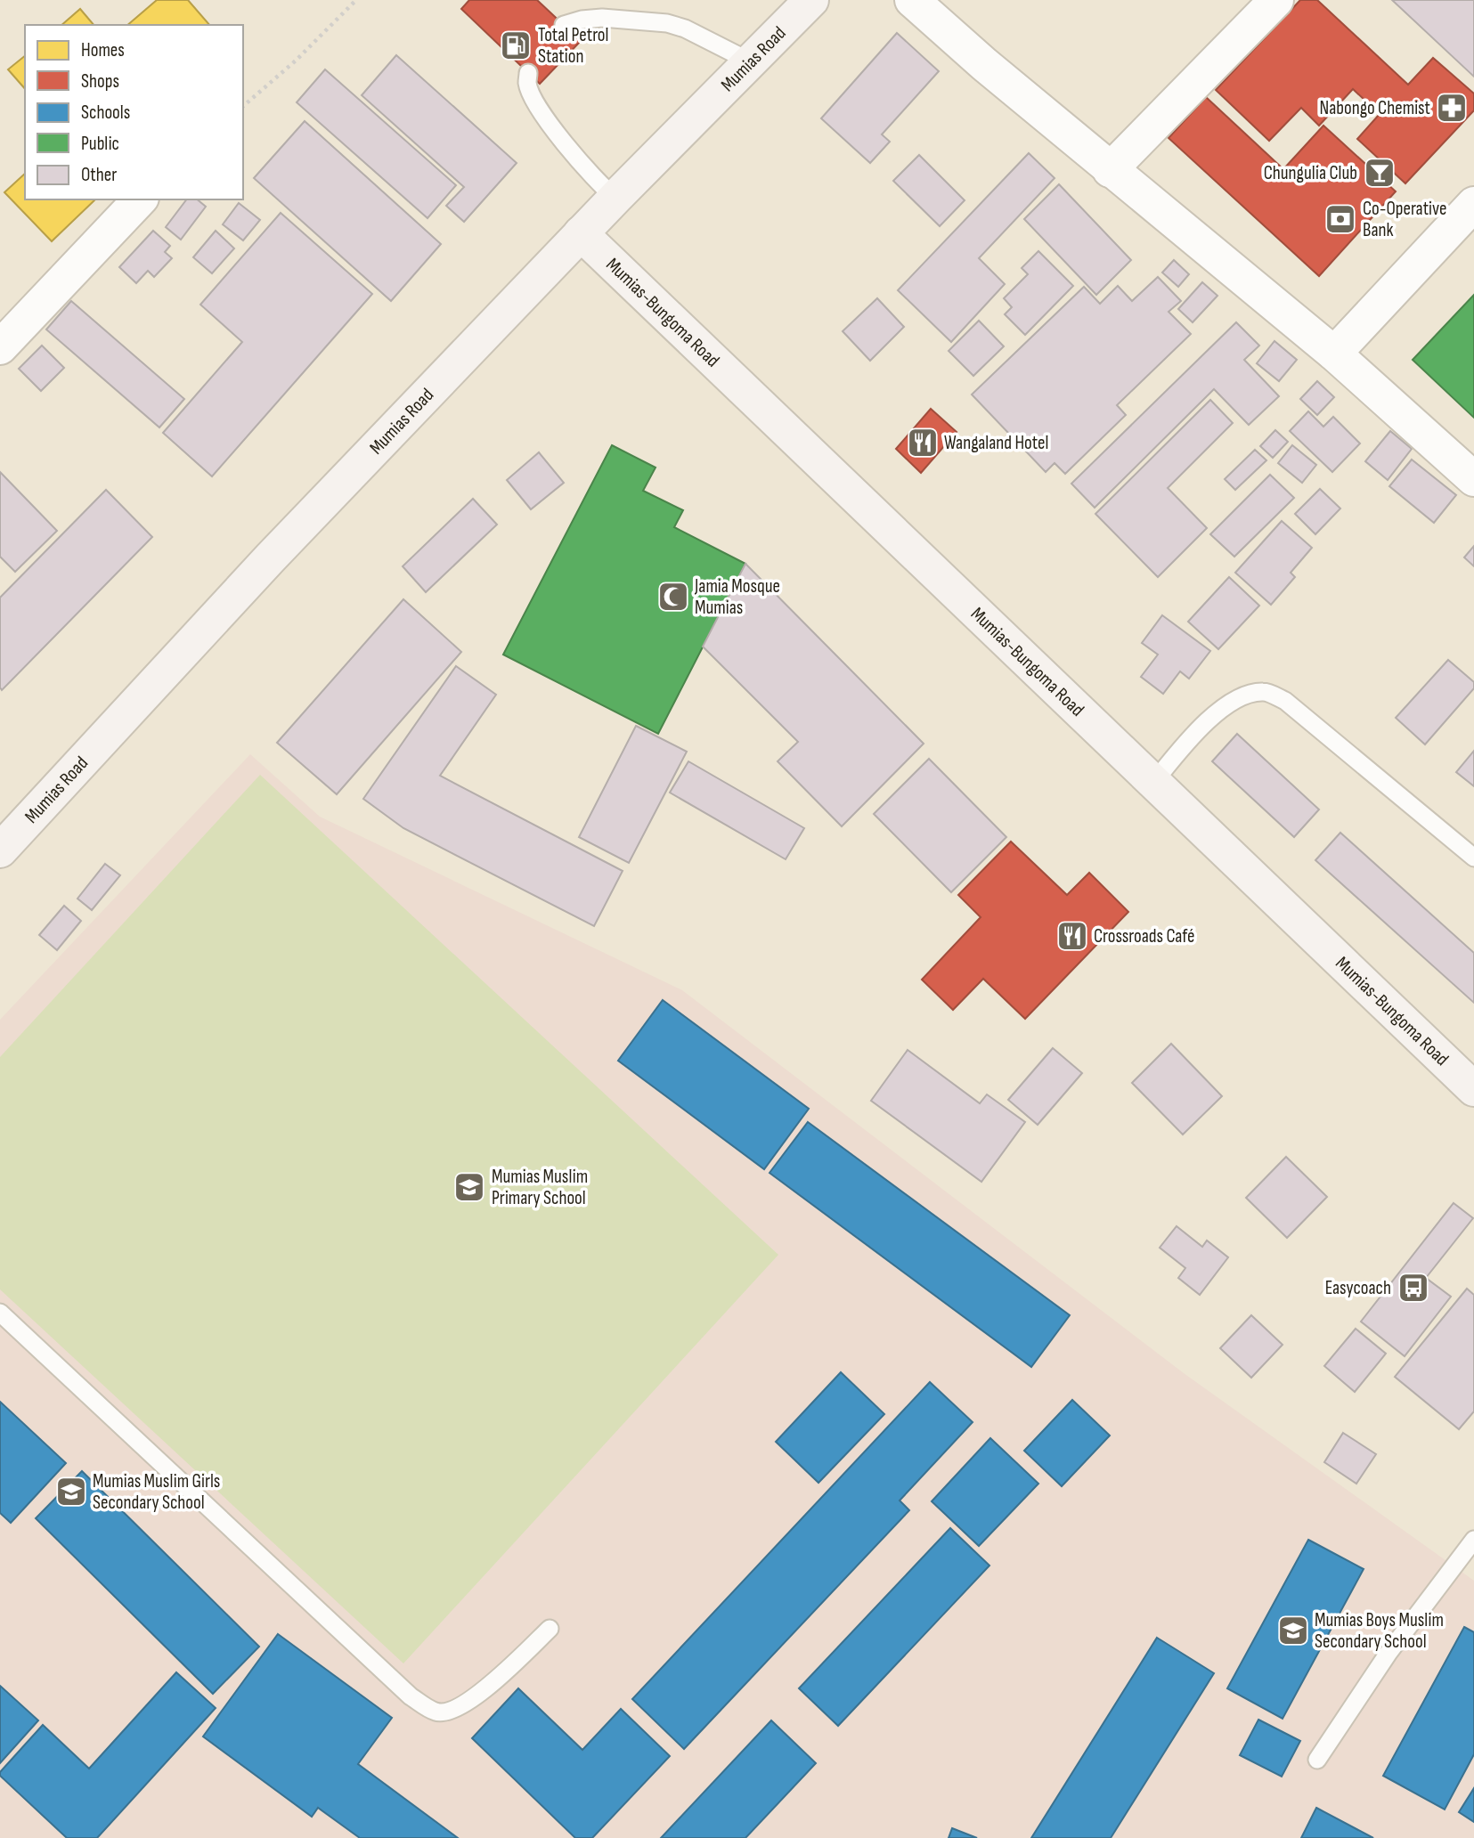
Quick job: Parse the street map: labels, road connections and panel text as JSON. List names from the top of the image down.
{
  "streets": {
    "street": ["Mumias Road", "Mumias-Bungoma Road"]
  },
  "crossings": [
    ["Mumias Road", "Mumias-Bungoma Road"]
  ],
  "places": {
    "fuel station": ["Total Petrol Station"],
    "pharmacy": ["Nabongo Chemist"],
    "bar": ["Chungulia Club"],
    "bank": ["Co-Operative Bank"],
    "restaurant": ["Wangaland Hotel", "Crossroads Café"],
    "mosque": ["Jamia Mosque Mumias"],
    "school or university": ["Mumias Muslim Primary School", "Mumias Muslim Girls Secondary School", "Mumias Boys Muslim Secondary School"],
    "bus stop": ["Easycoach"]
  },
  "legend": [
    "Homes",
    "Shops",
    "Schools",
    "Public",
    "Other"
  ]
}
